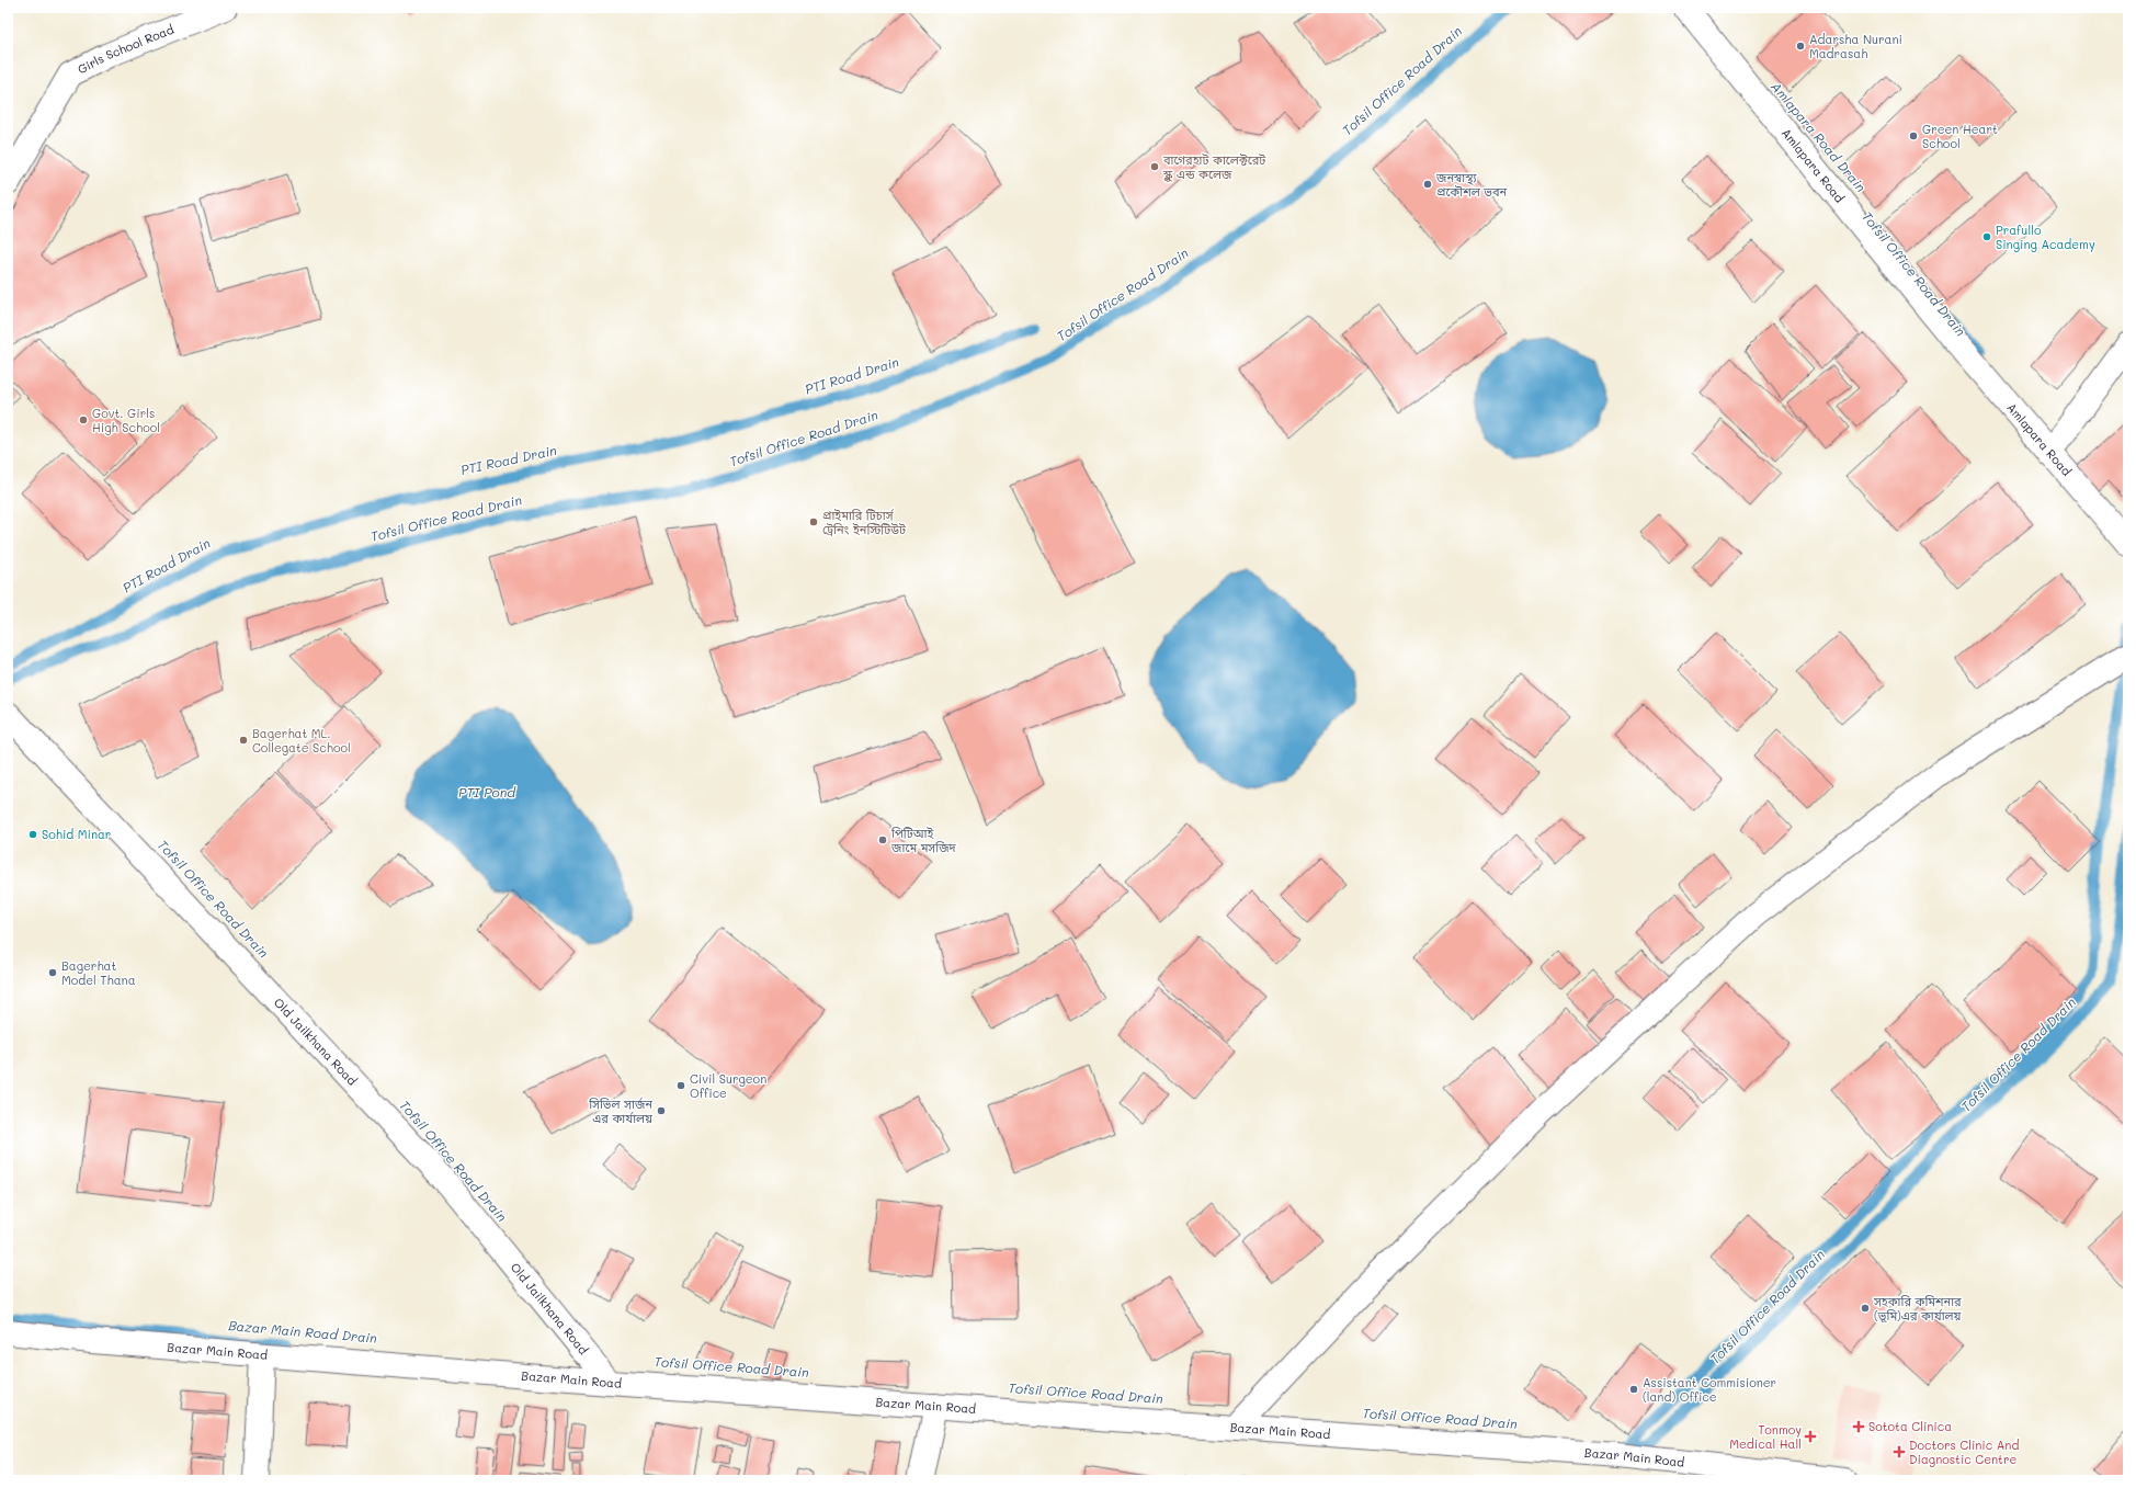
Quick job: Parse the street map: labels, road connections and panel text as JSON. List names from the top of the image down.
{
  "streets": {
    "street": [
      "Girls School Road",
      "Amlapara Road",
      "Old Jailkhana Road",
      "Bazar Main Road"
    ]
  },
  "crossings": [
    ["Old Jailkhana Road", "Bazar Main Road"]
  ],
  "water": [
    "Tofsil Office Road Drain",
    "Amlapara Road Drain",
    "PTI Road Drain",
    "PTI Pond",
    "Bazar Main Road Drain"
  ],
  "places": {
    "other": [
      "Adarsha Nurani Madrasah",
      "Green Heart School",
      "বাগেরহাট কালেক্টরেট স্কুল এন্ড কলেজ",
      "জনস্বাস্থ্য প্রকৌশল ভবন",
      "Prafullo Singing Academy",
      "Govt. Girls High School",
      "প্রাইমারি টিচার্স ট্রেনিং ইনস্টিটিউট",
      "Bagerhat ML. Collegate School",
      "Sohid Minar",
      "পিটিআই জামে মসজিদ",
      "Bagerhat Model Thana",
      "Civil Surgeon Office",
      "সিভিল সার্জন এর কার্যালয়",
      "সহকারি কমিশনার (ভূমি)এর কার্যালয়",
      "Assistant Commisioner (land) Office"
    ],
    "health": ["Sotota Clinica", "Tonmoy Medical Hall", "Doctors Clinic And Diagnostic Centre"]
  }
}
